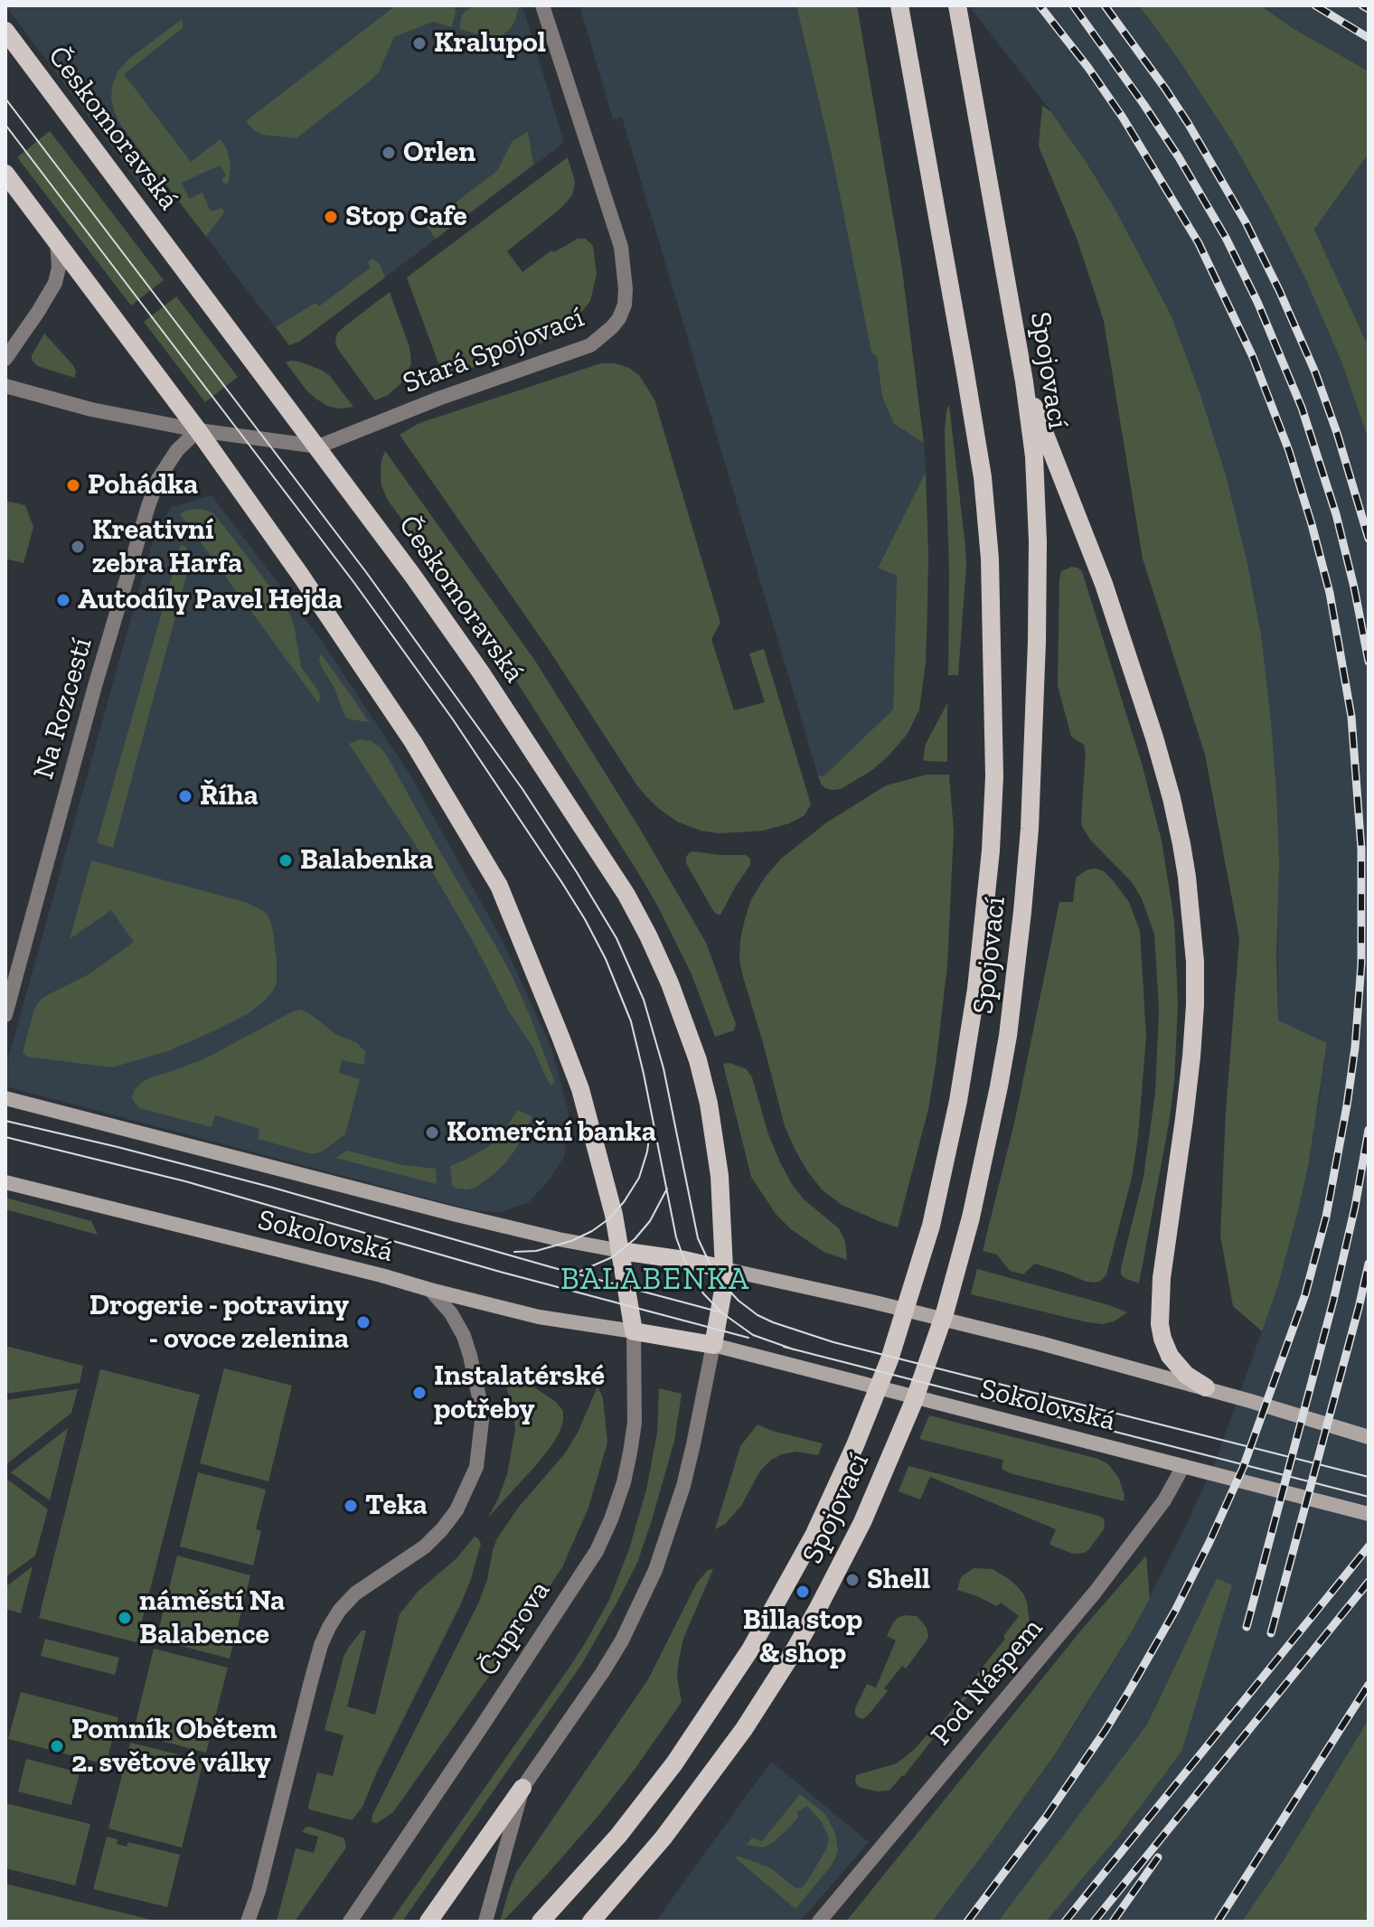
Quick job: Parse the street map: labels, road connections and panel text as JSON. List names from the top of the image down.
{
  "streets": {
    "main road": ["Českomoravská", "Spojovací", "Sokolovská"],
    "street": [
      "Stará Spojovací",
      "Na Rozcestí",
      "Čuprova",
      "Pod Náspem"
    ]
  },
  "crossings": [
    ["Českomoravská", "Stará Spojovací"],
    ["Českomoravská", "Sokolovská"],
    ["Sokolovská", "Čuprova"],
    ["Sokolovská", "Pod Náspem"]
  ],
  "districts": ["BALABENKA"],
  "places": [
    "Kralupol",
    "Orlen",
    "Stop Cafe",
    "Pohádka",
    "Kreativní zebra Harfa",
    "Autodíly Pavel Hejda",
    "Říha",
    "Balabenka",
    "Komerční banka",
    "Drogerie - potraviny - ovoce zelenina",
    "Instalatérské potřeby",
    "Teka",
    "Shell",
    "Billa stop & shop",
    "náměstí Na Balabence",
    "Pomník Obětem 2. světové války"
  ]
}
